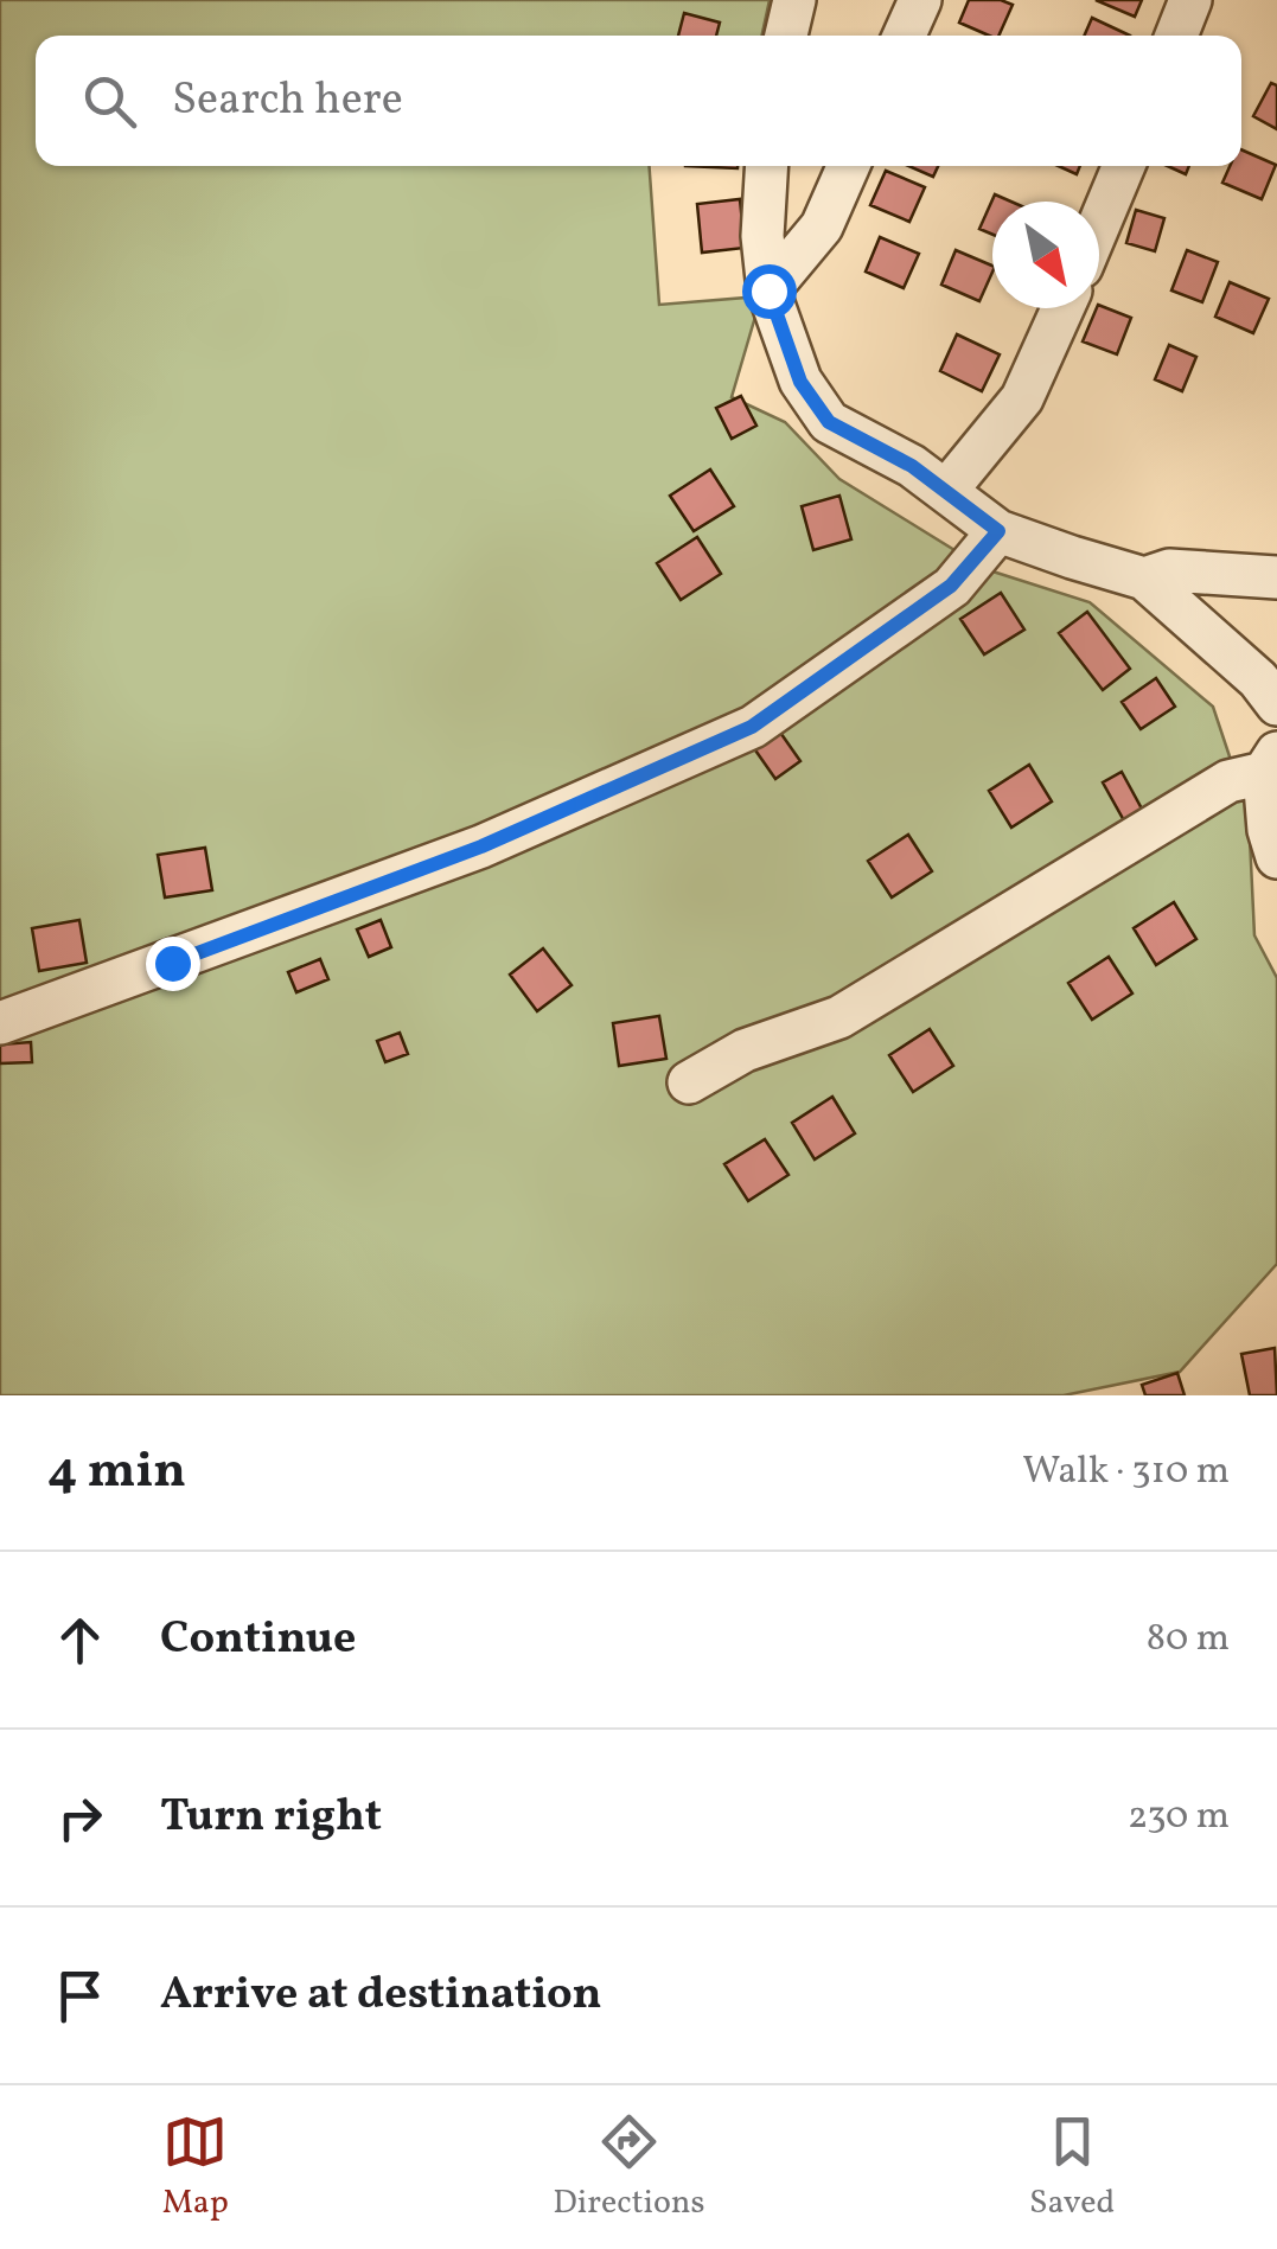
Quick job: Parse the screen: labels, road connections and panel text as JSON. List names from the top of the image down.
{
  "north": "bottom right",
  "page": {
    "search": "Search here",
    "heading": ["4 min", "Walk · 310 m"],
    "list": [
      ["Continue", "80 m"],
      ["Turn right", "230 m"],
      "Arrive at destination"
    ],
    "nav": ["Map", "Directions", "Saved"]
  }
}
